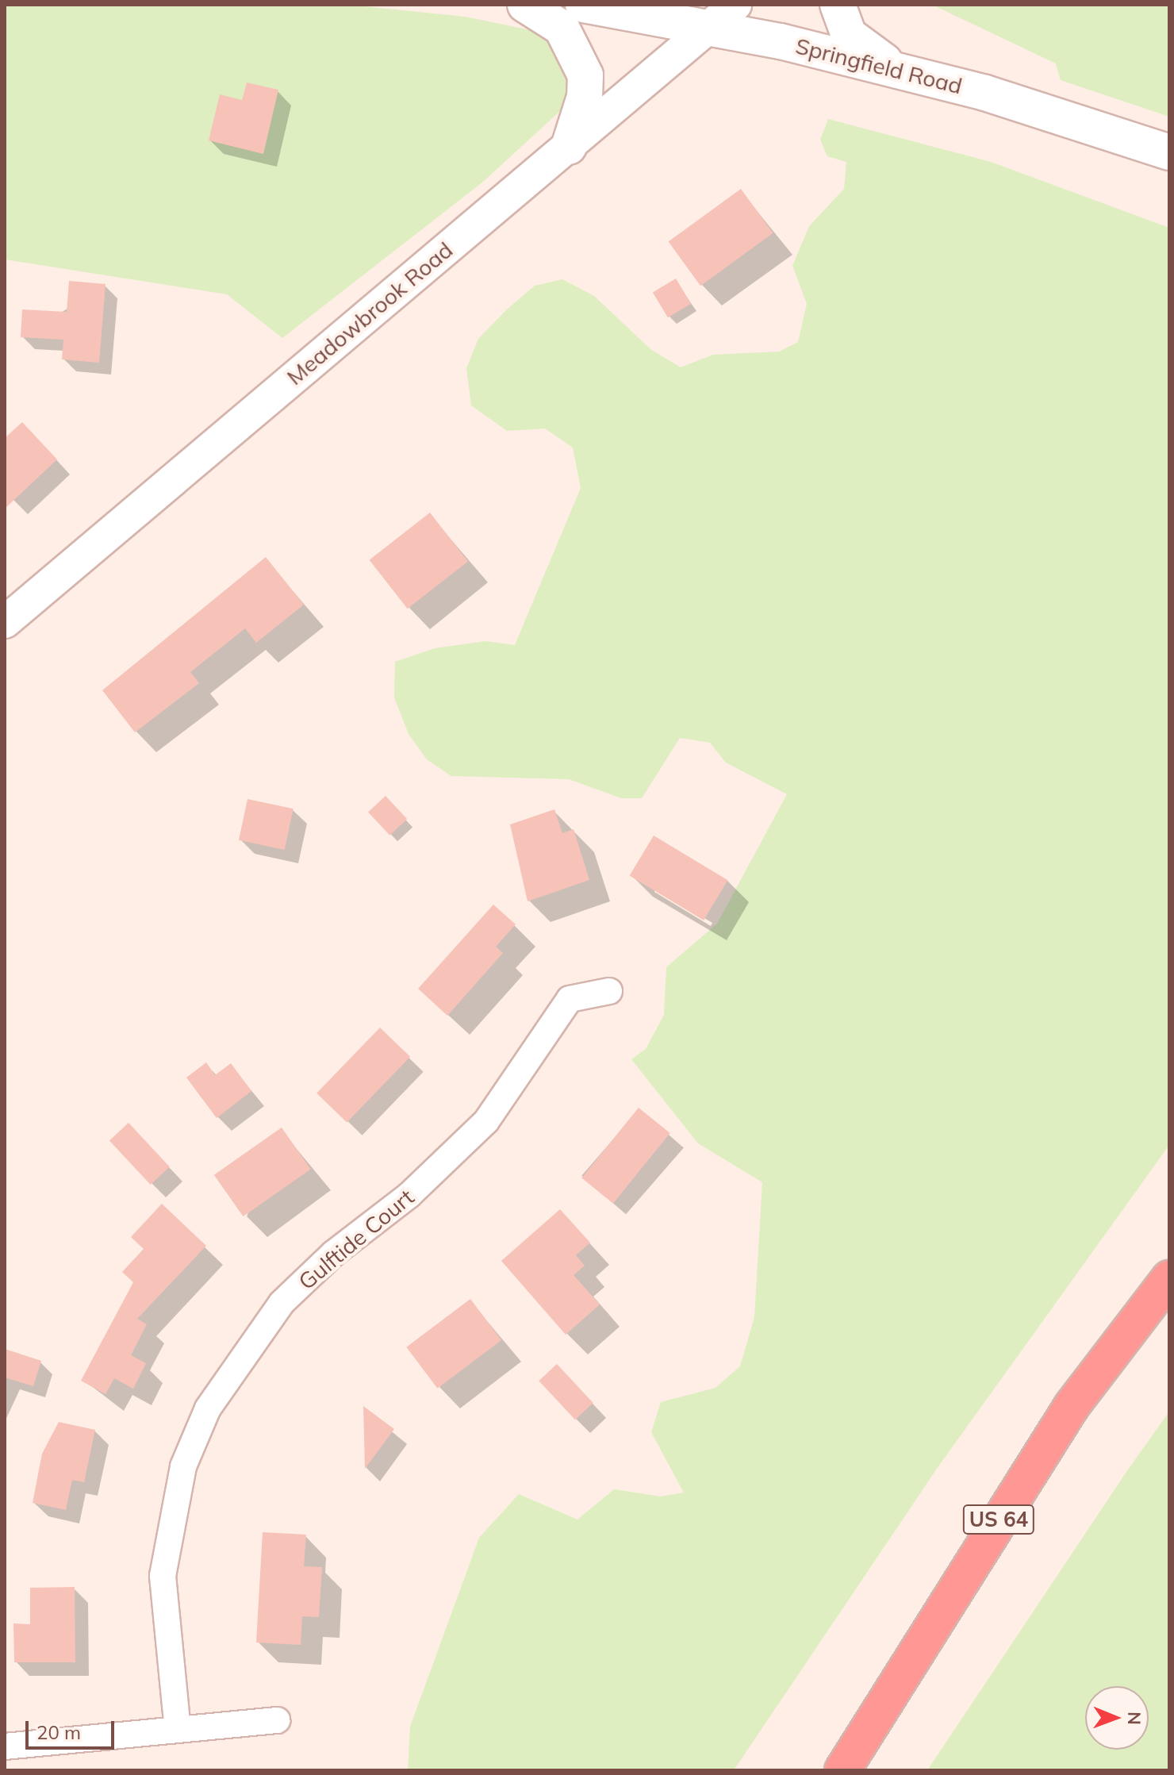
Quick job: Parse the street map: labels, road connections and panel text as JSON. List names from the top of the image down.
{
  "streets": {
    "highway": ["US 64"],
    "main road": ["Springfield Road"],
    "street": ["Meadowbrook Road", "Gulftide Court"]
  },
  "crossings": [
    ["Springfield Road", "Meadowbrook Road"]
  ],
  "scale_bar": "20 m",
  "north": "right"
}
